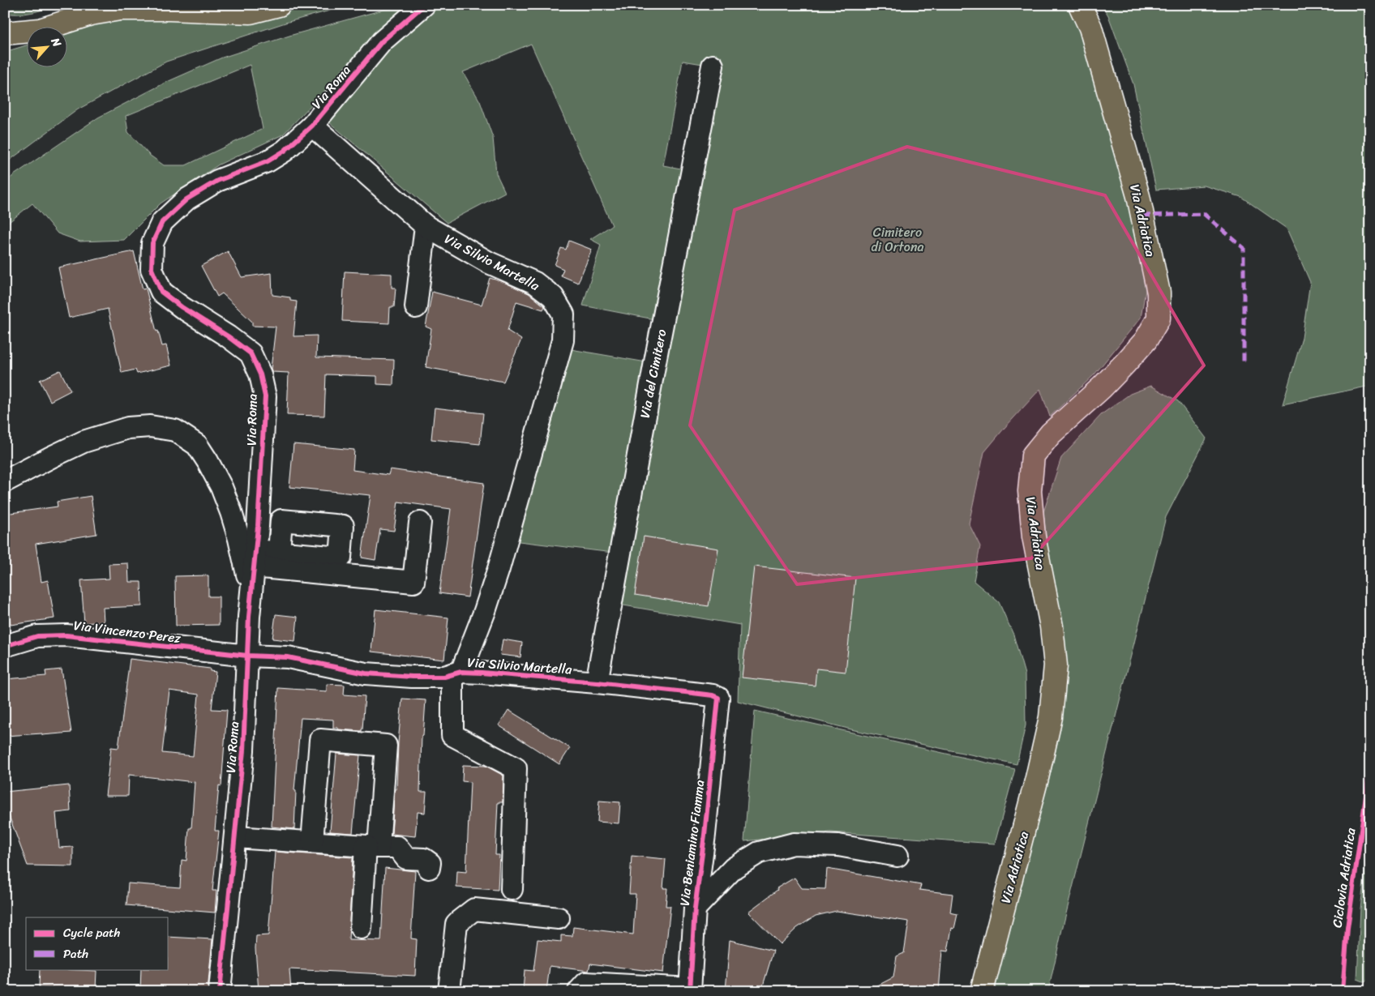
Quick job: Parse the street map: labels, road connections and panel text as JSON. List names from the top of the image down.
{
  "streets": {
    "main road": ["Via Adriatica"],
    "street": [
      "Via Roma",
      "Via Silvio Martella",
      "Via del Cimitero",
      "Via Vincenzo Perez",
      "Via Beniamino Fiamma"
    ],
    "cycle path": ["Ciclovia Adriatica"]
  },
  "crossings": [
    ["Via Roma", "Via Silvio Martella"],
    ["Via Roma", "Via Vincenzo Perez"],
    ["Via Silvio Martella", "Via del Cimitero"],
    ["Via Silvio Martella", "Via Vincenzo Perez"],
    ["Via Silvio Martella", "Via Beniamino Fiamma"]
  ],
  "parks": ["Cimitero di Ortona"],
  "legend": ["Cycle path", "Path"],
  "north": "top right"
}
